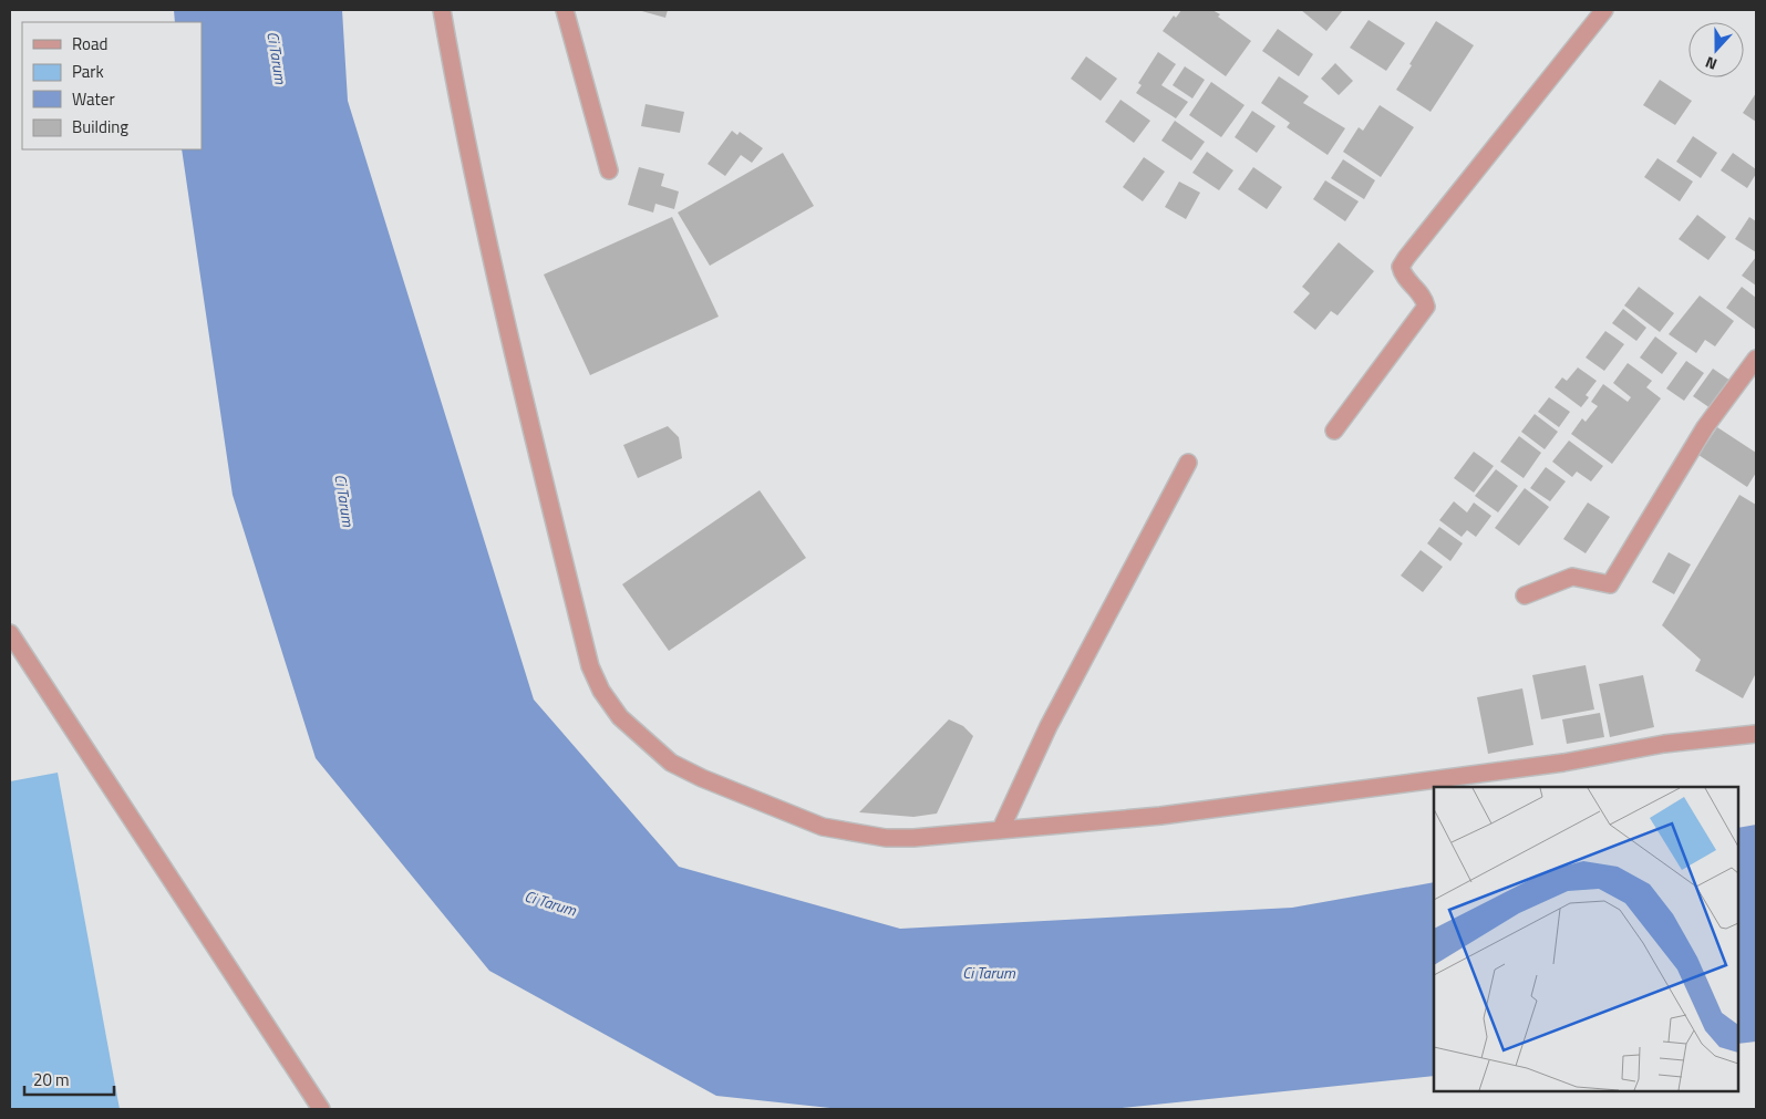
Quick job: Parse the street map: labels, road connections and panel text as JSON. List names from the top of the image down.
{
  "water": ["Ci Tarum"],
  "legend": [
    "Road",
    "Park",
    "Water",
    "Building"
  ],
  "scale_bar": "20 m",
  "north": "bottom"
}
